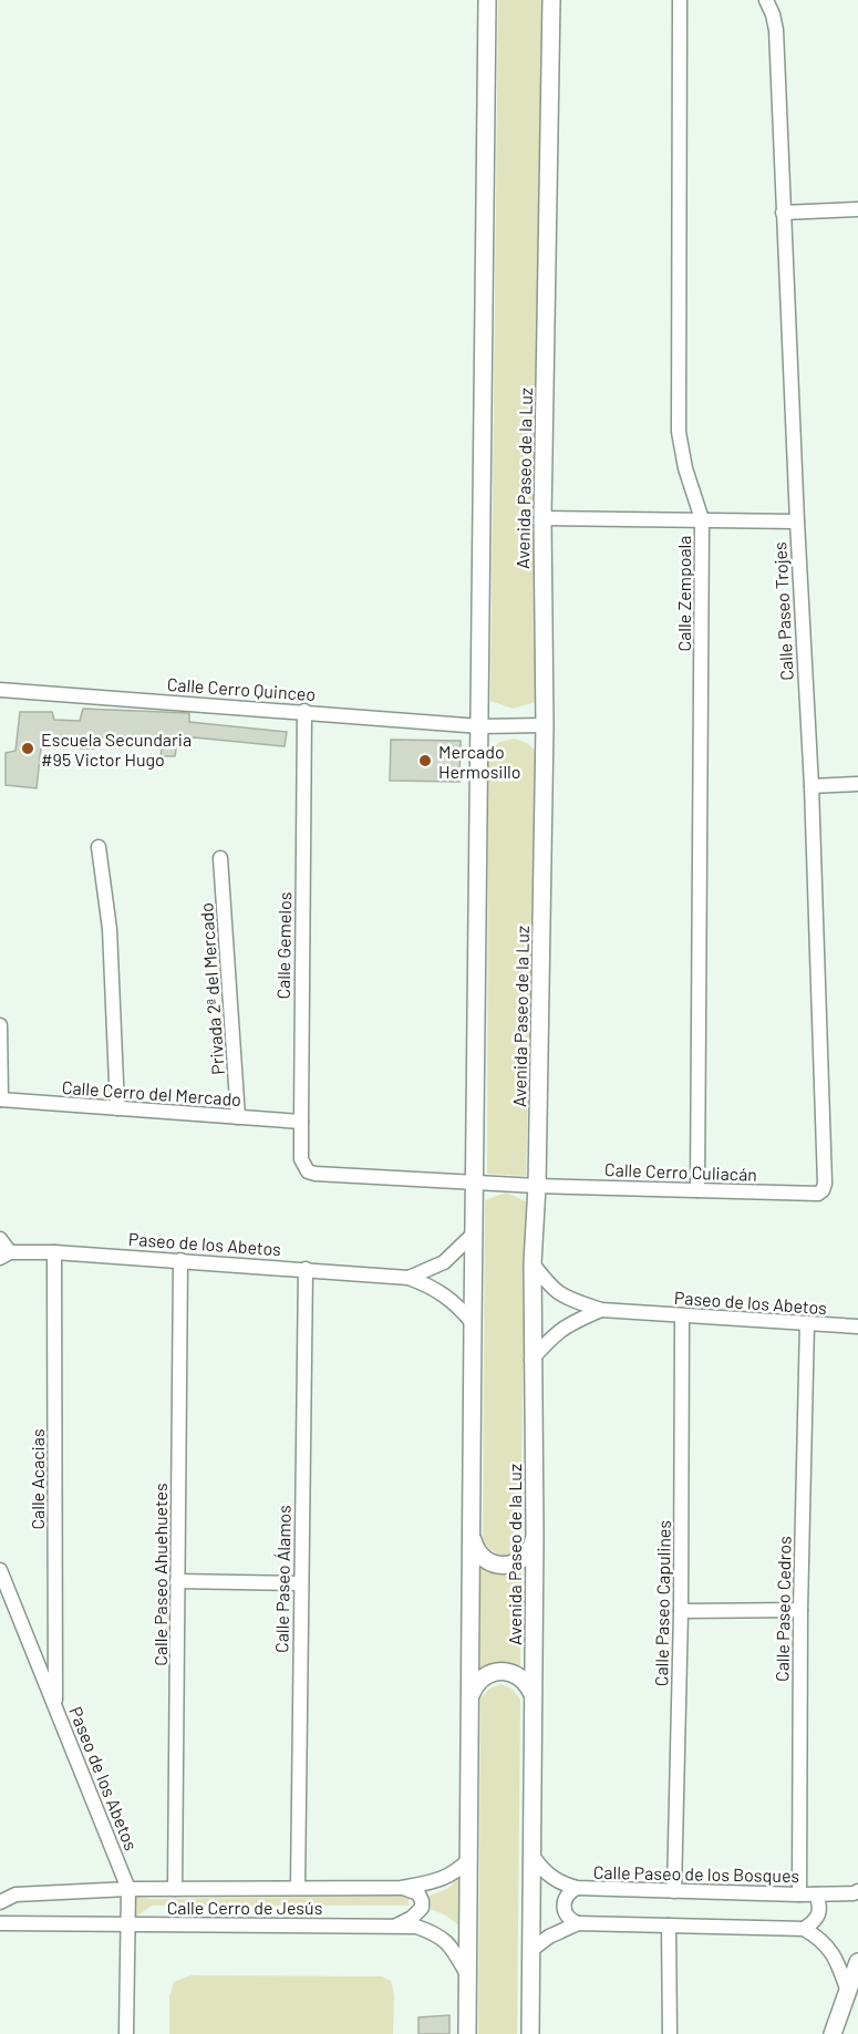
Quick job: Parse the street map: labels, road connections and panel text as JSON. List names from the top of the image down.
{
  "streets": {
    "street": [
      "Avenida Paseo de la Luz",
      "Calle Zempoala",
      "Calle Paseo Trojes",
      "Calle Cerro Quinceo",
      "Calle Gemelos",
      "Privada 2ª del Mercado",
      "Calle Cerro del Mercado",
      "Calle Cerro Culiacán",
      "Paseo de los Abetos",
      "Calle Acacias",
      "Calle Paseo Ahuehuetes",
      "Calle Paseo Álamos",
      "Calle Paseo Capulines",
      "Calle Paseo Cedros",
      "Calle Paseo de los Bosques",
      "Calle Cerro de Jesús"
    ]
  },
  "crossings": [
    ["Avenida Paseo de la Luz", "Calle Cerro Quinceo"],
    ["Avenida Paseo de la Luz", "Calle Cerro Culiacán"],
    ["Avenida Paseo de la Luz", "Paseo de los Abetos"],
    ["Avenida Paseo de la Luz", "Calle Paseo de los Bosques"],
    ["Calle Zempoala", "Calle Cerro Culiacán"],
    ["Calle Paseo Trojes", "Calle Cerro Culiacán"],
    ["Calle Cerro Quinceo", "Calle Gemelos"],
    ["Calle Gemelos", "Calle Cerro del Mercado"],
    ["Calle Gemelos", "Calle Cerro Culiacán"],
    ["Privada 2ª del Mercado", "Calle Cerro del Mercado"],
    ["Paseo de los Abetos", "Calle Acacias"],
    ["Paseo de los Abetos", "Calle Paseo Ahuehuetes"],
    ["Paseo de los Abetos", "Calle Paseo Álamos"],
    ["Paseo de los Abetos", "Calle Paseo Capulines"],
    ["Paseo de los Abetos", "Calle Paseo Cedros"],
    ["Paseo de los Abetos", "Calle Cerro de Jesús"],
    ["Calle Paseo Ahuehuetes", "Calle Cerro de Jesús"],
    ["Calle Paseo Álamos", "Calle Cerro de Jesús"],
    ["Calle Paseo Capulines", "Calle Paseo de los Bosques"],
    ["Calle Paseo Cedros", "Calle Paseo de los Bosques"]
  ],
  "places": ["Escuela Secundaria #95 Victor Hugo", "Mercado Hermosillo"]
}
